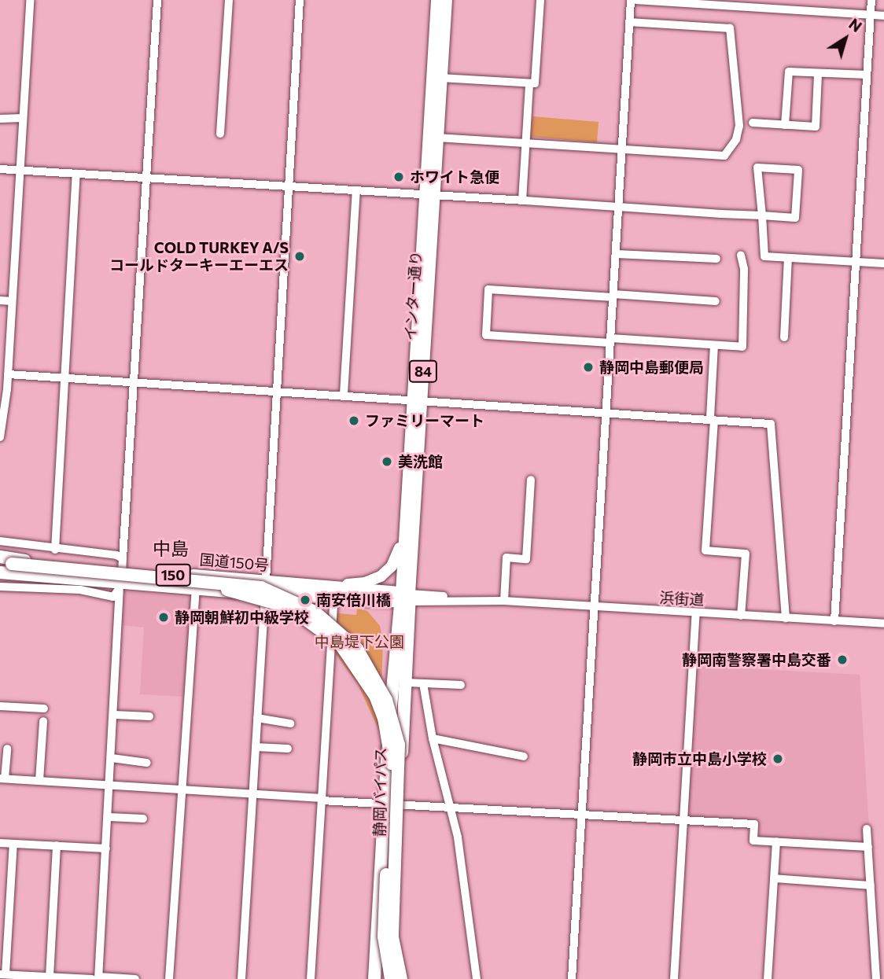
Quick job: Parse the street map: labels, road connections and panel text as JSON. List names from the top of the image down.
{
  "streets": {
    "highway": ["国道150号", "150", "静岡バイパス"],
    "main road": ["インター通り", "84"],
    "street": ["浜街道"]
  },
  "crossings": [
    ["インター通り", "国道150号"],
    ["インター通り", "150"],
    ["インター通り", "浜街道"],
    ["国道150号", "150"],
    ["国道150号", "浜街道"],
    ["国道150号", "静岡バイパス"],
    ["150", "浜街道"],
    ["150", "静岡バイパス"]
  ],
  "districts": ["中島"],
  "parks": ["中島堤下公園"],
  "places": [
    "ホワイト急便",
    "COLD TURKEY A/S コールドターキーエーエス",
    "静岡中島郵便局",
    "ファミリーマート",
    "美洗館",
    "南安倍川橋",
    "静岡朝鮮初中級学校",
    "静岡南警察署中島交番",
    "静岡市立中島小学校"
  ],
  "north": "top right"
}
